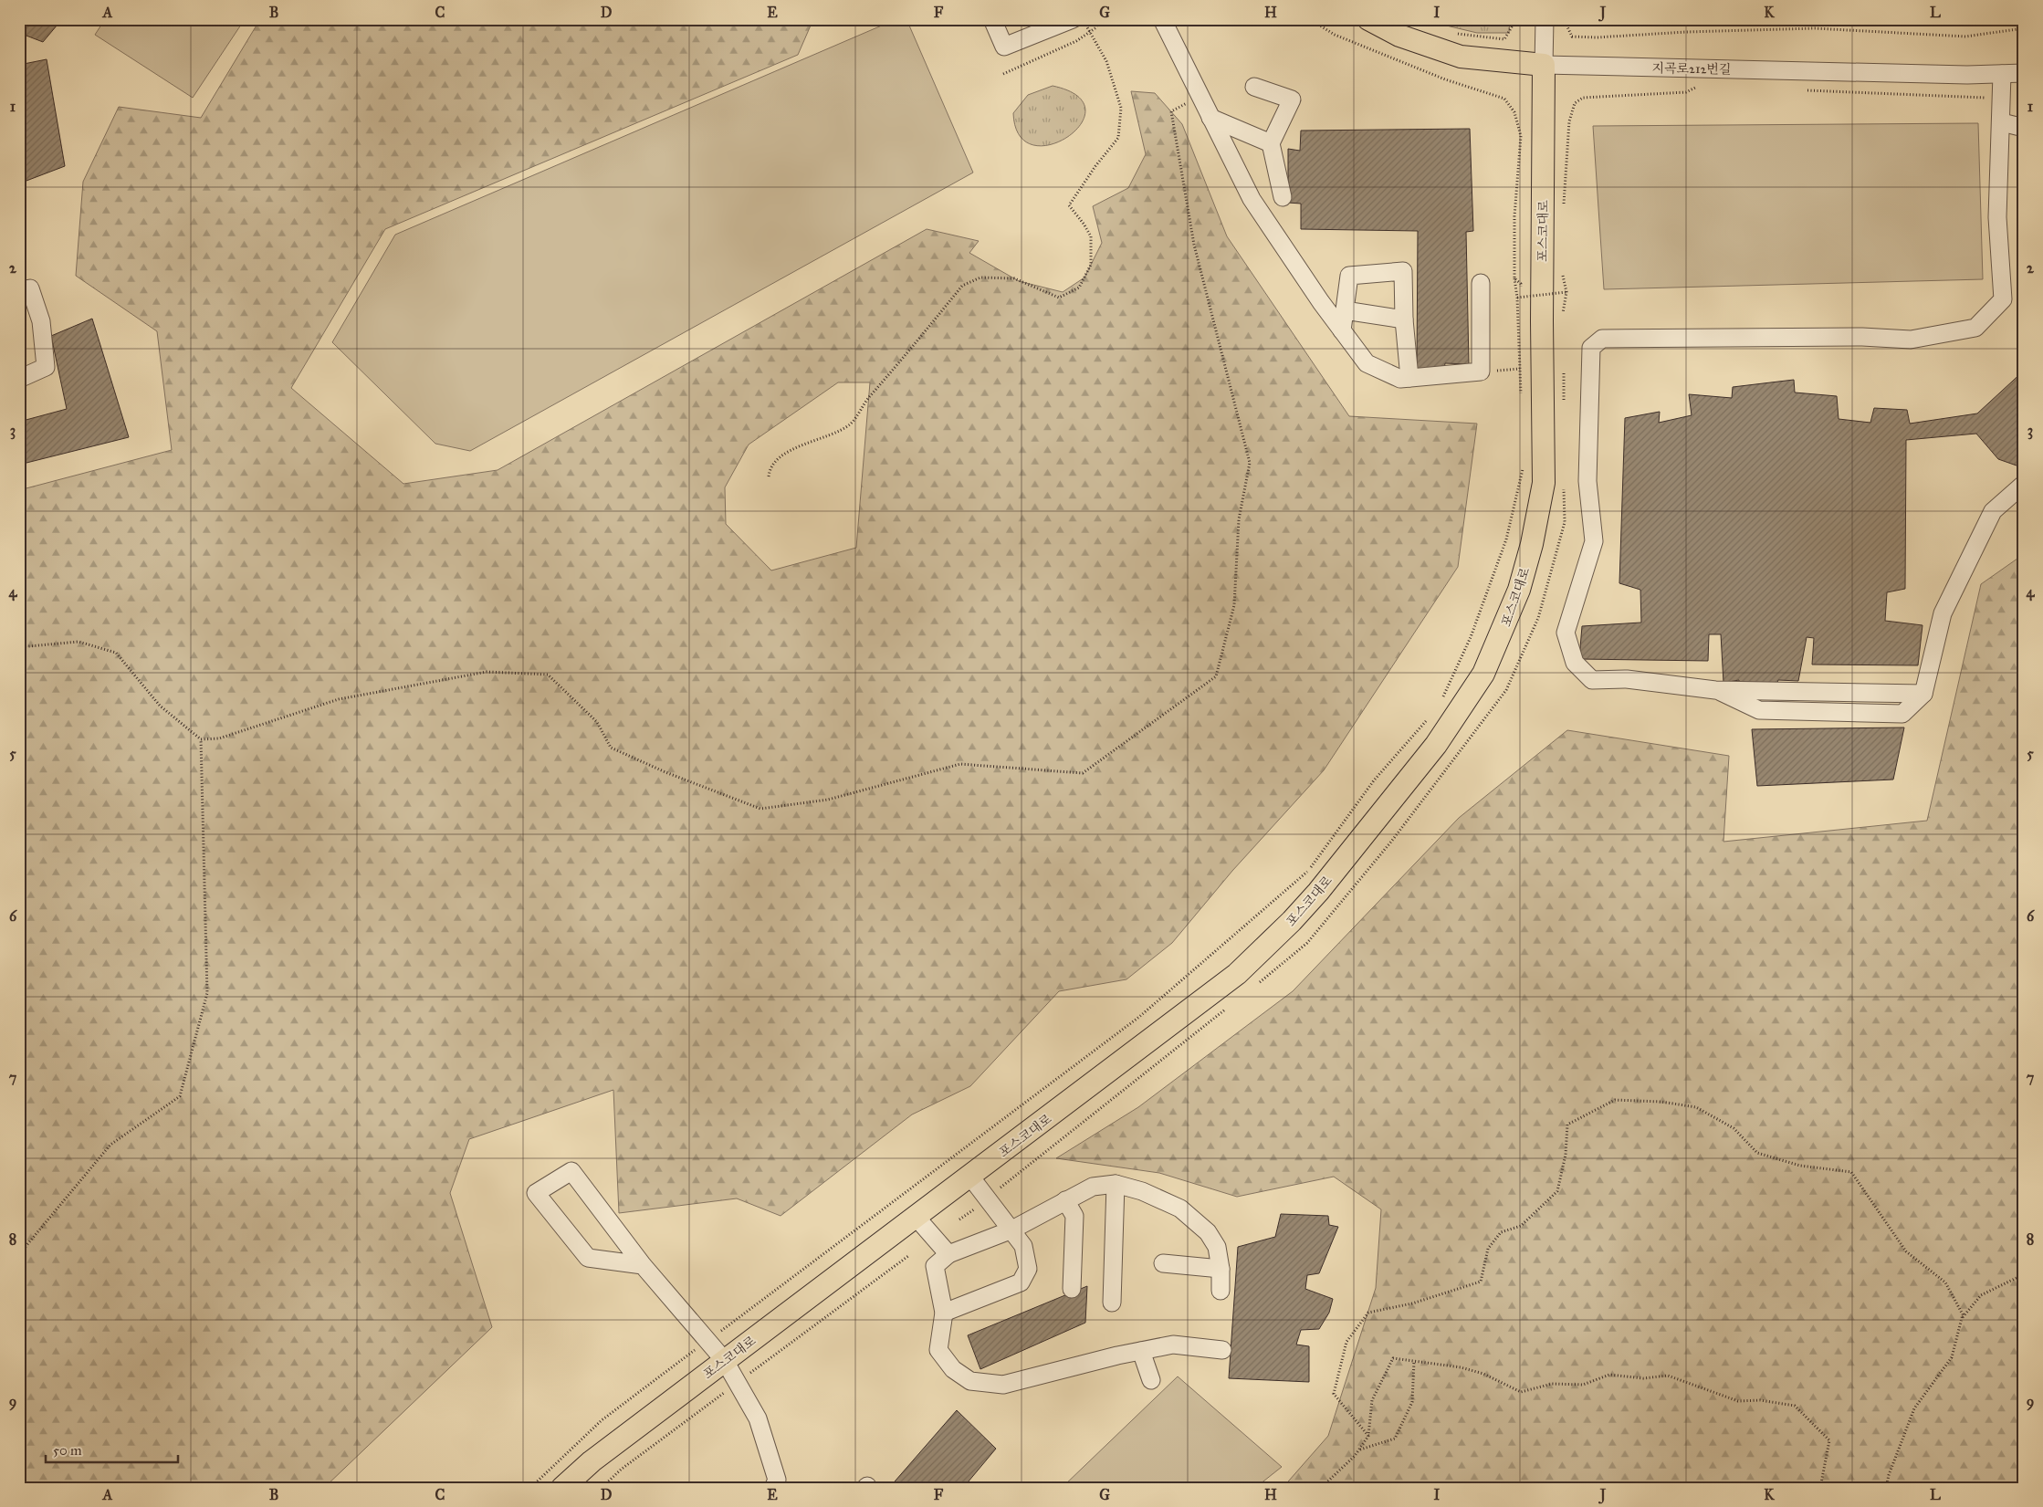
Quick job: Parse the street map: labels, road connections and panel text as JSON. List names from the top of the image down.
{
  "streets": {
    "main road": ["지곡로212번길", "포스코대로"]
  },
  "crossings": [
    ["지곡로212번길", "포스코대로"]
  ],
  "scale_bar": "50 m",
  "grid": {
    "columns": [
      "A",
      "B",
      "C",
      "D",
      "E",
      "F",
      "G",
      "H",
      "I",
      "J",
      "K",
      "L"
    ],
    "rows": [
      "1",
      "2",
      "3",
      "4",
      "5",
      "6",
      "7",
      "8",
      "9"
    ]
  }
}
